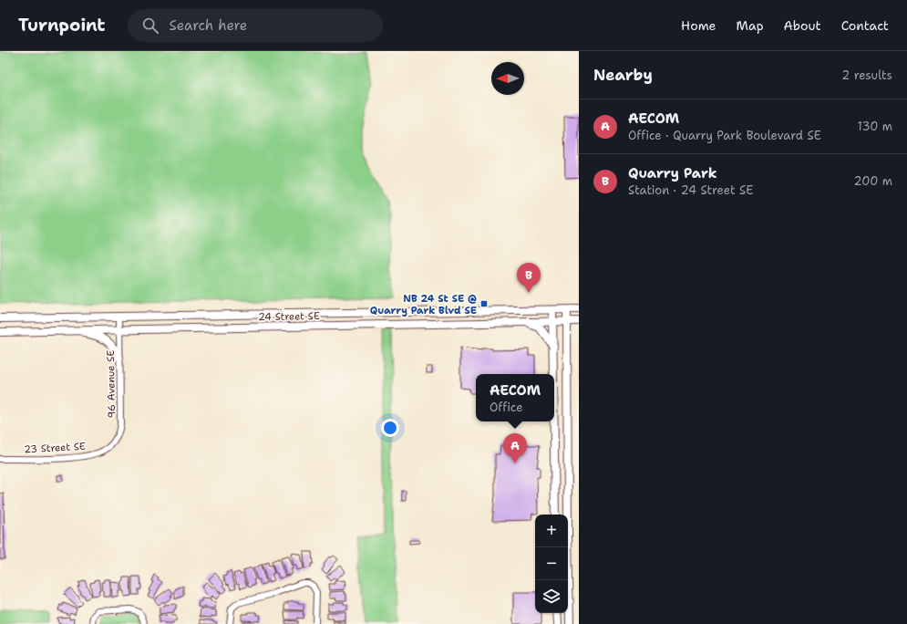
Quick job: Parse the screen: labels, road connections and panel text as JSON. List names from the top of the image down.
{
  "streets": {
    "main road": ["24 Street SE"],
    "street": ["96 Avenue SE", "23 Street SE"]
  },
  "crossings": [
    ["24 Street SE", "96 Avenue SE"],
    ["96 Avenue SE", "23 Street SE"]
  ],
  "places": {
    "transit": ["NB 24 St SE @ Quarry Park Blvd SE"]
  },
  "north": "left",
  "page": {
    "header": "Turnpoint",
    "search": "Search here",
    "nav": [
      "Home",
      "Map",
      "About",
      "Contact"
    ],
    "heading": ["Nearby", "2 results"],
    "list": [
      {
        "mark": "A",
        "name": "AECOM",
        "note": "Office · Quarry Park Boulevard SE",
        "value": "130 m"
      },
      {
        "mark": "B",
        "name": "Quarry Park",
        "note": "Station · 24 Street SE",
        "value": "200 m"
      }
    ],
    "pins": ["B", "A"],
    "popup": ["AECOM", "Office"],
    "map_buttons": ["+", "−"]
  }
}
